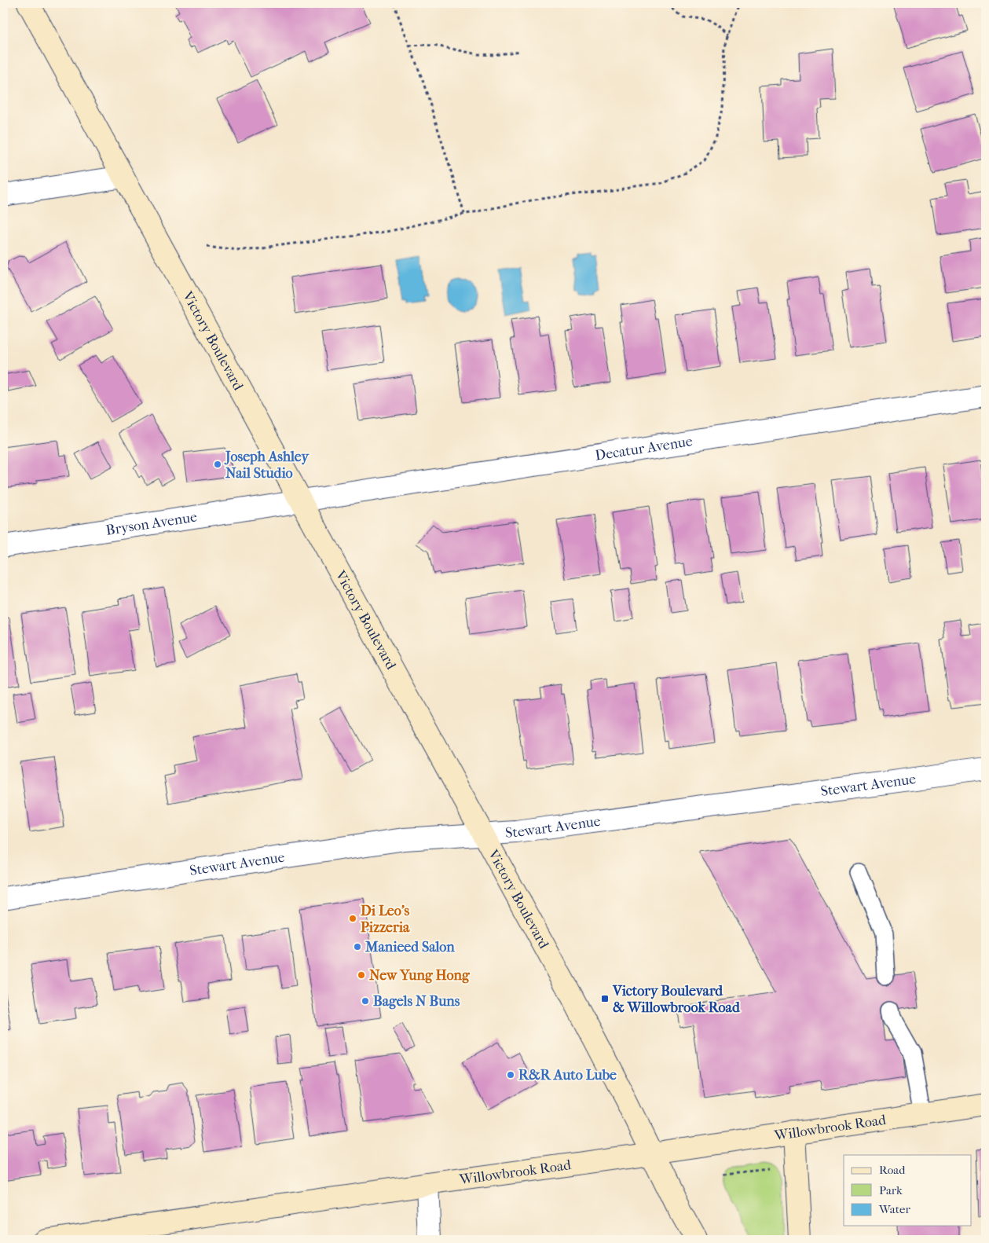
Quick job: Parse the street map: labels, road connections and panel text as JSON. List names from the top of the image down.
{
  "streets": {
    "main road": ["Victory Boulevard", "Willowbrook Road"],
    "street": ["Decatur Avenue", "Bryson Avenue", "Stewart Avenue"]
  },
  "crossings": [
    ["Victory Boulevard", "Decatur Avenue"],
    ["Victory Boulevard", "Bryson Avenue"],
    ["Victory Boulevard", "Stewart Avenue"],
    ["Victory Boulevard", "Willowbrook Road"],
    ["Decatur Avenue", "Bryson Avenue"]
  ],
  "places": {
    "other": [
      "Joseph Ashley Nail Studio",
      "Di Leo's Pizzeria",
      "Manieed Salon",
      "New Yung Hong",
      "Bagels N Buns",
      "R&R Auto Lube"
    ],
    "transit": ["Victory Boulevard & Willowbrook Road"]
  },
  "legend": ["Road", "Park", "Water"]
}
